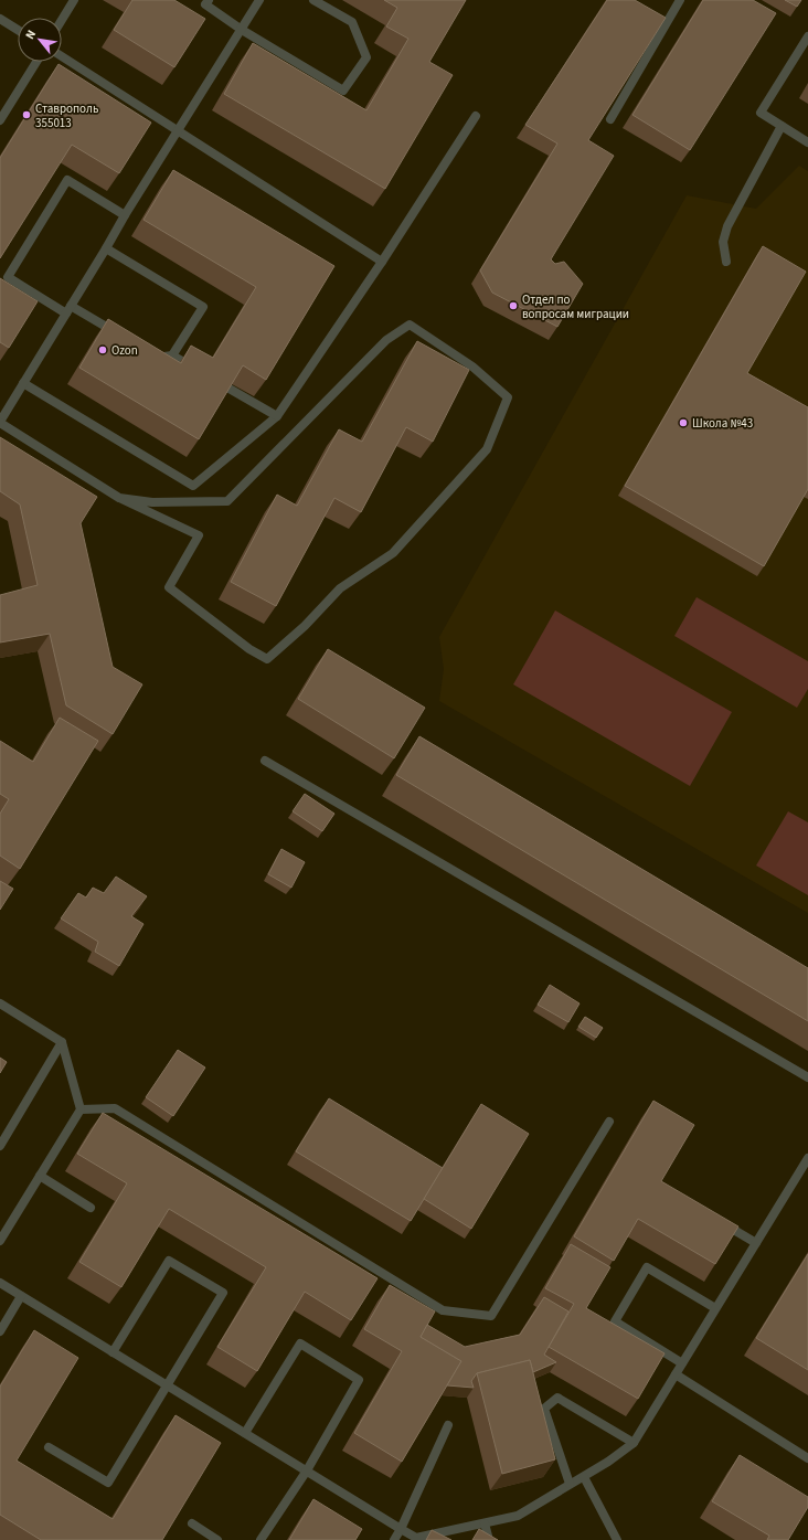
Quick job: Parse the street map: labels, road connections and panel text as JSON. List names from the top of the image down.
{
  "places": [
    "Ставрополь 355013",
    "Отдел по вопросам миграции",
    "Ozon",
    "Школа №43"
  ],
  "north": "top left"
}
